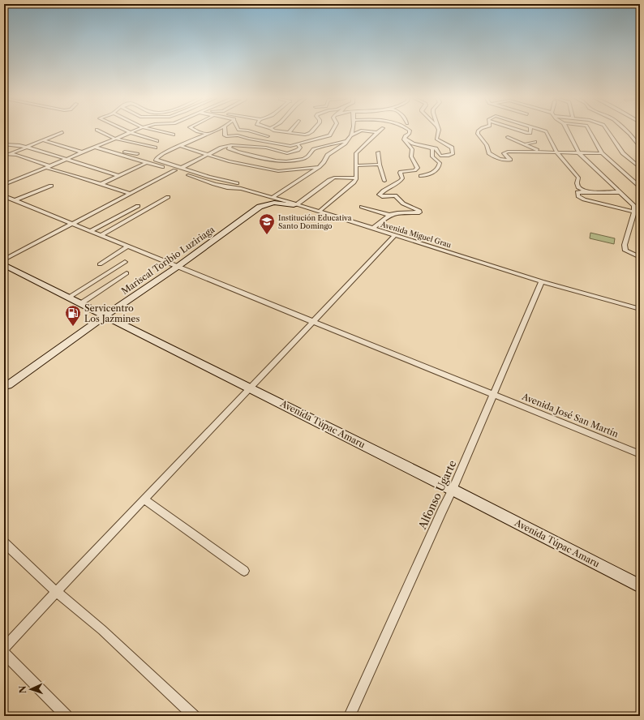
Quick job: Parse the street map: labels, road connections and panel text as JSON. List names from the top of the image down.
{
  "streets": {
    "street": [
      "Avenida Miguel Grau",
      "Mariscal Toribio Luziriaga",
      "Avenida José San Martín",
      "Avenida Túpac Amaru",
      "Alfonso Ugarte"
    ]
  },
  "crossings": [
    ["Avenida Miguel Grau", "Mariscal Toribio Luziriaga"],
    ["Avenida Miguel Grau", "Alfonso Ugarte"],
    ["Mariscal Toribio Luziriaga", "Avenida José San Martín"],
    ["Mariscal Toribio Luziriaga", "Avenida Túpac Amaru"],
    ["Avenida José San Martín", "Alfonso Ugarte"],
    ["Avenida Túpac Amaru", "Alfonso Ugarte"]
  ],
  "places": {
    "school or university": ["Institución Educativa Santo Domingo"],
    "fuel station": ["Servicentro Los Jazmines"]
  },
  "north": "left"
}
